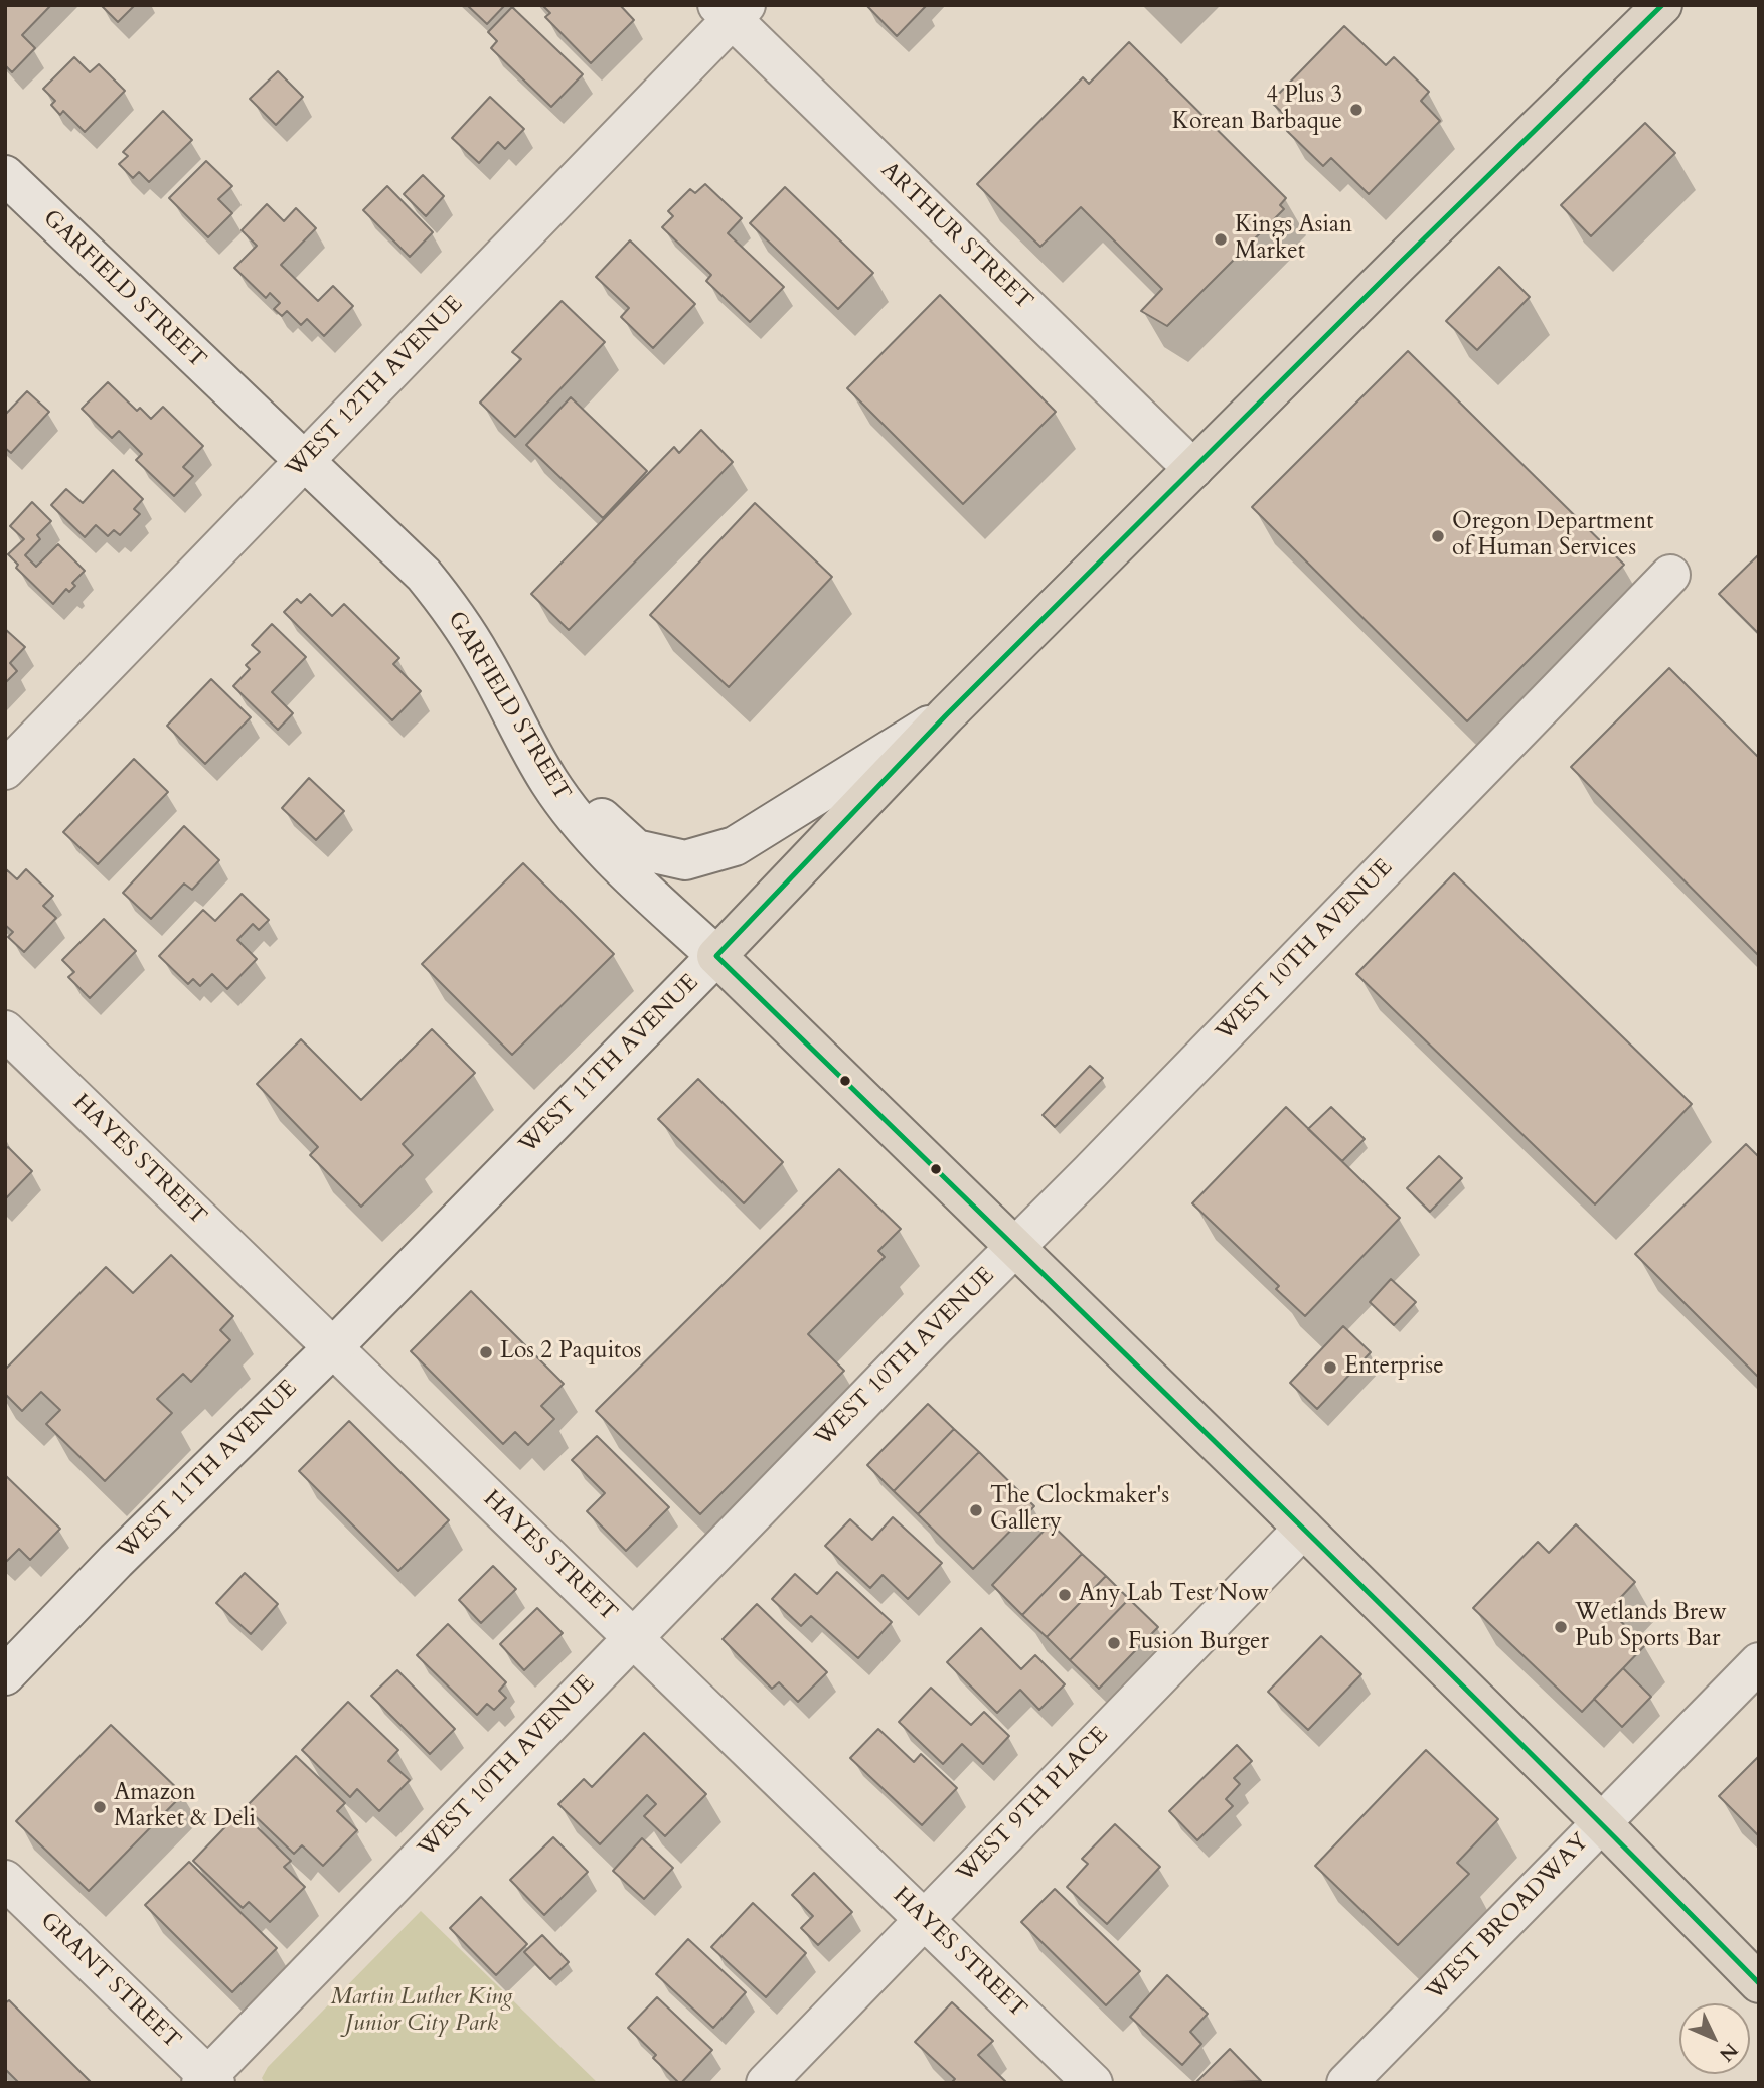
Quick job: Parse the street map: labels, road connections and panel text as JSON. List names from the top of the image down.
{
  "streets": {
    "main road": ["GARFIELD STREET", "WEST 11TH AVENUE"],
    "street": [
      "ARTHUR STREET",
      "WEST 12TH AVENUE",
      "WEST 10TH AVENUE",
      "HAYES STREET",
      "WEST 9TH PLACE",
      "WEST BROADWAY",
      "GRANT STREET"
    ]
  },
  "crossings": [
    ["ARTHUR STREET", "WEST 12TH AVENUE"],
    ["ARTHUR STREET", "WEST 11TH AVENUE"],
    ["GARFIELD STREET", "WEST 12TH AVENUE"],
    ["GARFIELD STREET", "WEST 10TH AVENUE"],
    ["GARFIELD STREET", "WEST 11TH AVENUE"],
    ["GARFIELD STREET", "WEST 9TH PLACE"],
    ["GARFIELD STREET", "WEST BROADWAY"],
    ["WEST 10TH AVENUE", "HAYES STREET"],
    ["WEST 10TH AVENUE", "GRANT STREET"],
    ["WEST 11TH AVENUE", "HAYES STREET"],
    ["HAYES STREET", "WEST 9TH PLACE"]
  ],
  "parks": ["Martin Luther King Junior City Park"],
  "places": [
    "4 Plus 3 Korean Barbaque",
    "Kings Asian Market",
    "Oregon Department of Human Services",
    "Los 2 Paquitos",
    "Enterprise",
    "The Clockmaker's Gallery",
    "Any Lab Test Now",
    "Wetlands Brew Pub Sports Bar",
    "Fusion Burger",
    "Amazon Market & Deli"
  ],
  "north": "bottom right"
}
